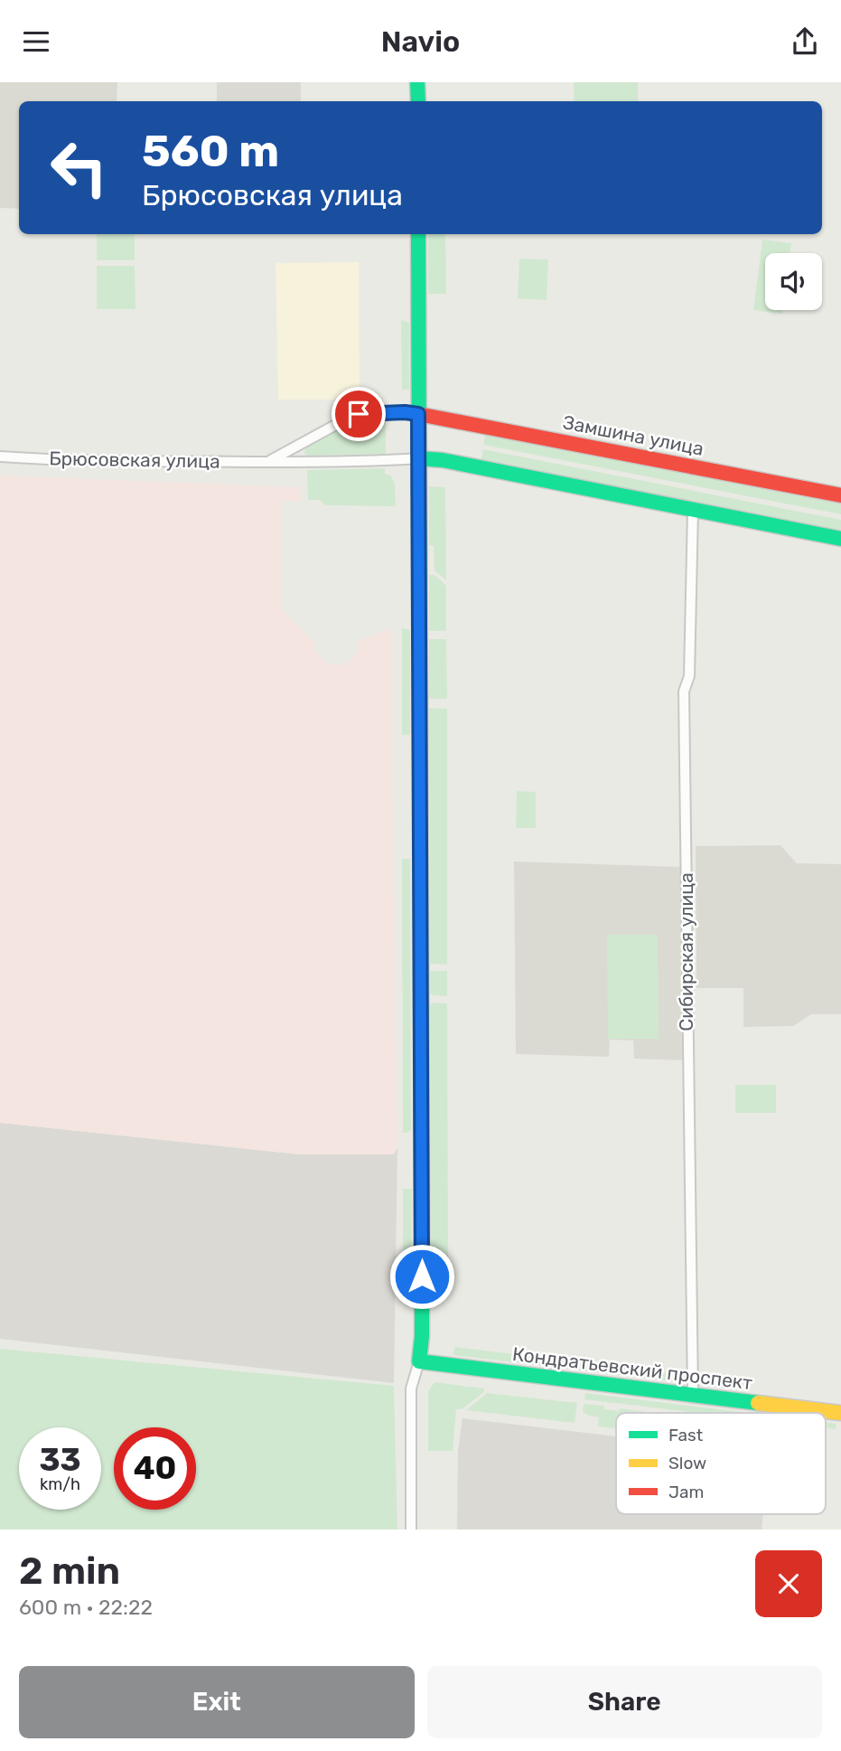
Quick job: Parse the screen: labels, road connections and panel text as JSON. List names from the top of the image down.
{
  "streets": {
    "street": [
      "Замшина улица",
      "Брюсовская улица",
      "Сибирская улица",
      "Кондратьевский проспект"
    ]
  },
  "crossings": [
    ["Замшина улица", "Брюсовская улица"],
    ["Сибирская улица", "Кондратьевский проспект"]
  ],
  "legend": ["Fast", "Slow", "Jam"],
  "page": {
    "header": "Navio",
    "turn": ["560 m", "Брюсовская улица"],
    "speed": "33 km/h",
    "limit": "40",
    "heading": ["2 min", "600 m · 22:22"],
    "buttons": ["Exit", "Share"]
  }
}
